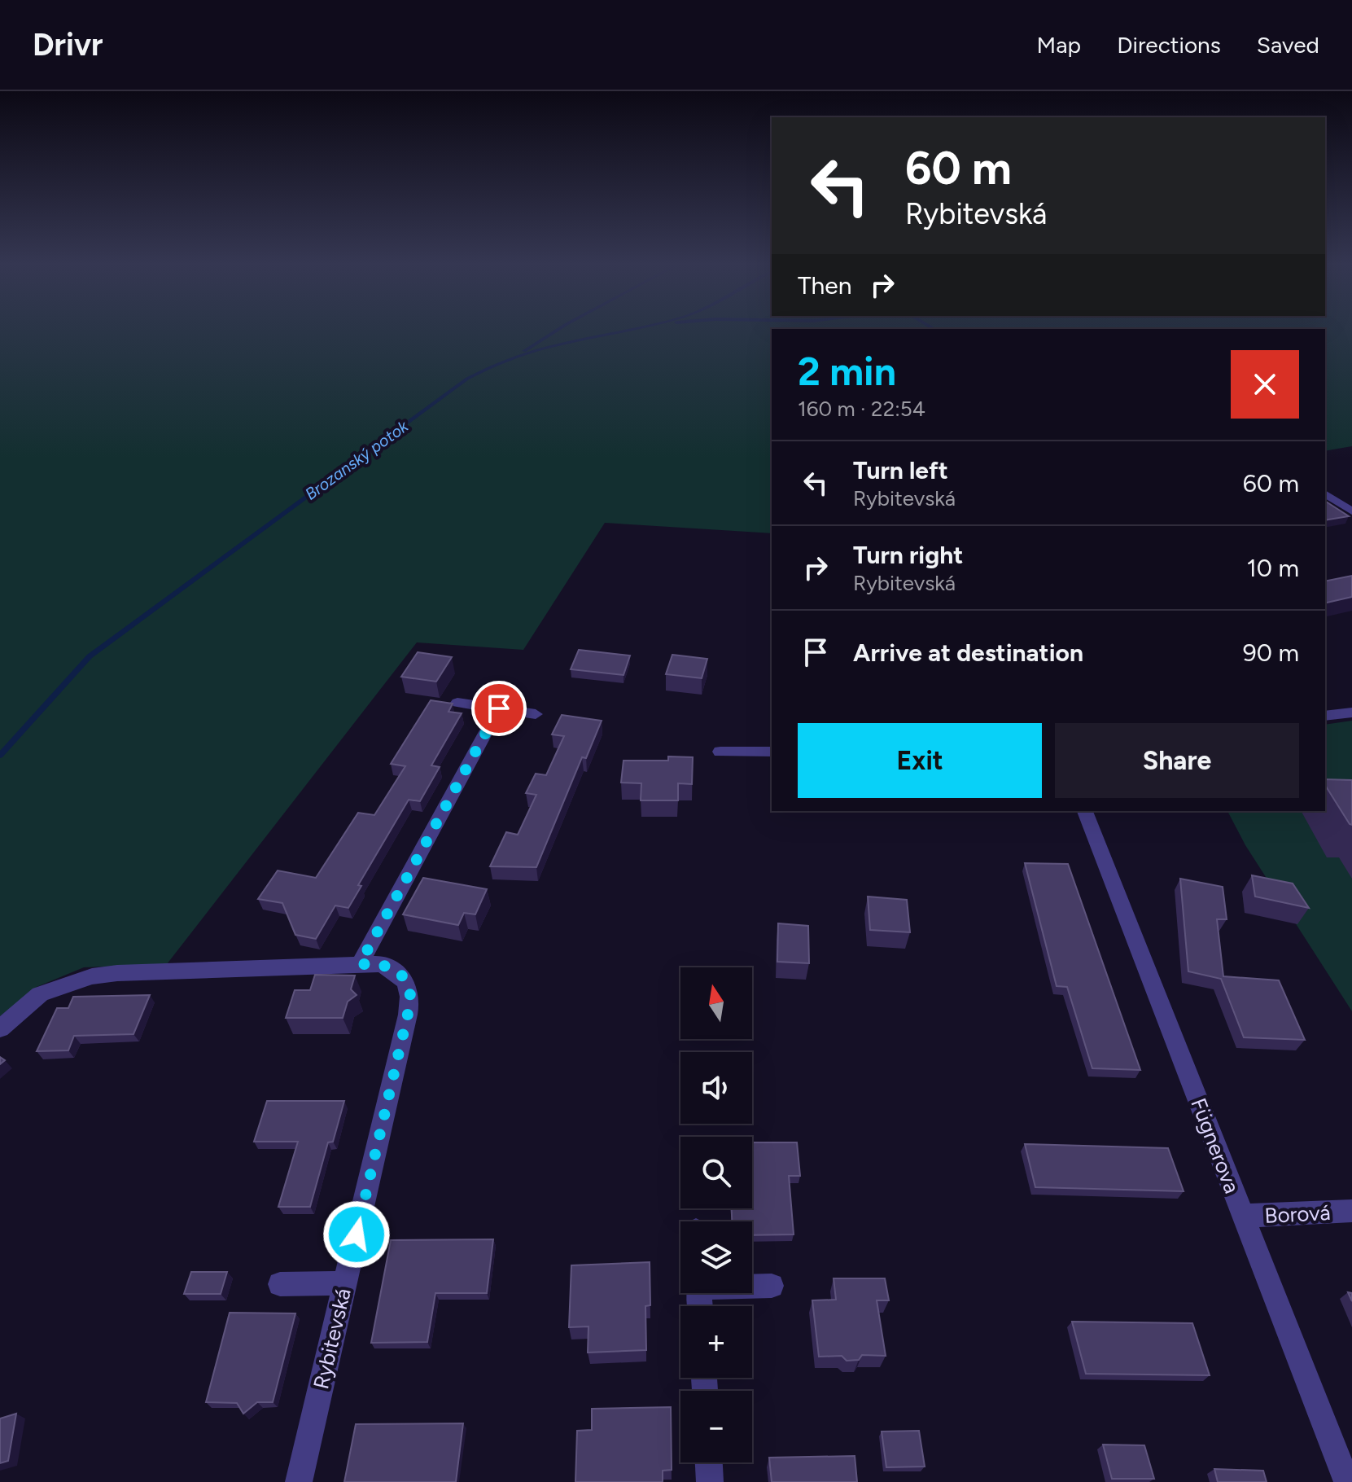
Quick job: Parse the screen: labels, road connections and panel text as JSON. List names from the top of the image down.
{
  "streets": {
    "street": ["Fügnerova", "Borová", "Rybitevská"]
  },
  "crossings": [
    ["Fügnerova", "Borová"]
  ],
  "water": ["Brozanský potok"],
  "north": "top",
  "page": {
    "header": "Drivr",
    "nav": ["Map", "Directions", "Saved"],
    "turn": ["60 m", "Rybitevská"],
    "then": "Then",
    "heading": ["2 min", "160 m · 22:54"],
    "list": [
      {
        "name": "Turn left",
        "note": "Rybitevská",
        "value": "60 m"
      },
      {
        "name": "Turn right",
        "note": "Rybitevská",
        "value": "10 m"
      },
      {
        "name": "Arrive at destination",
        "value": "90 m"
      }
    ],
    "buttons": ["Exit", "Share"],
    "map_buttons": ["+", "−"]
  }
}
